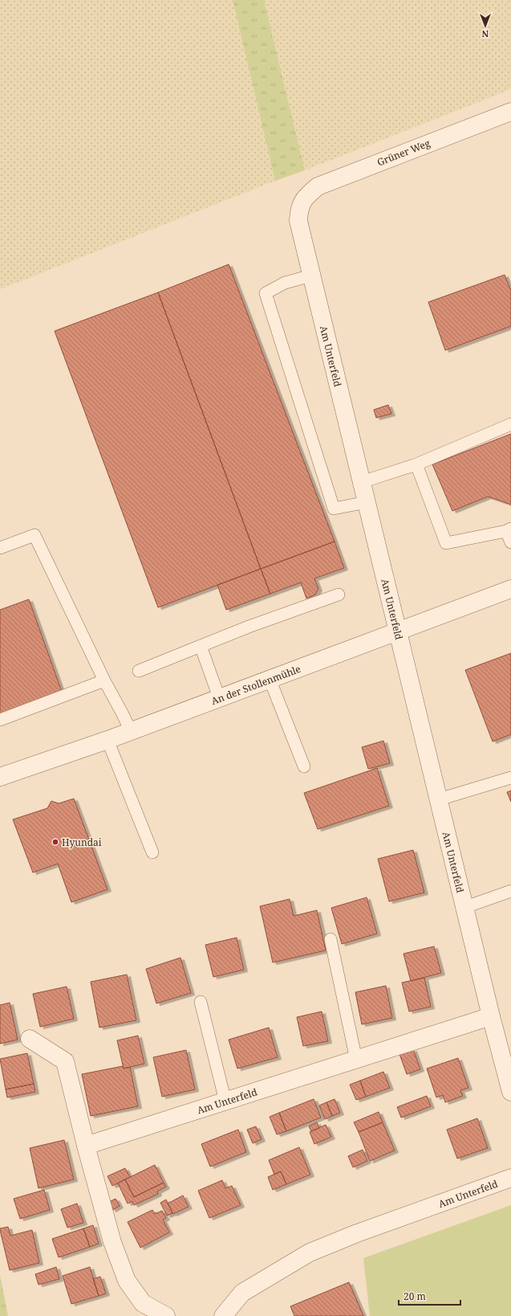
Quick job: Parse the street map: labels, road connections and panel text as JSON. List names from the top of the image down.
{
  "streets": {
    "street": ["Grüner Weg", "Am Unterfeld", "An der Stollenmühle"]
  },
  "crossings": [
    ["Grüner Weg", "Am Unterfeld"],
    ["Am Unterfeld", "An der Stollenmühle"]
  ],
  "places": ["Hyundai"],
  "scale_bar": "20 m",
  "north": "bottom"
}
